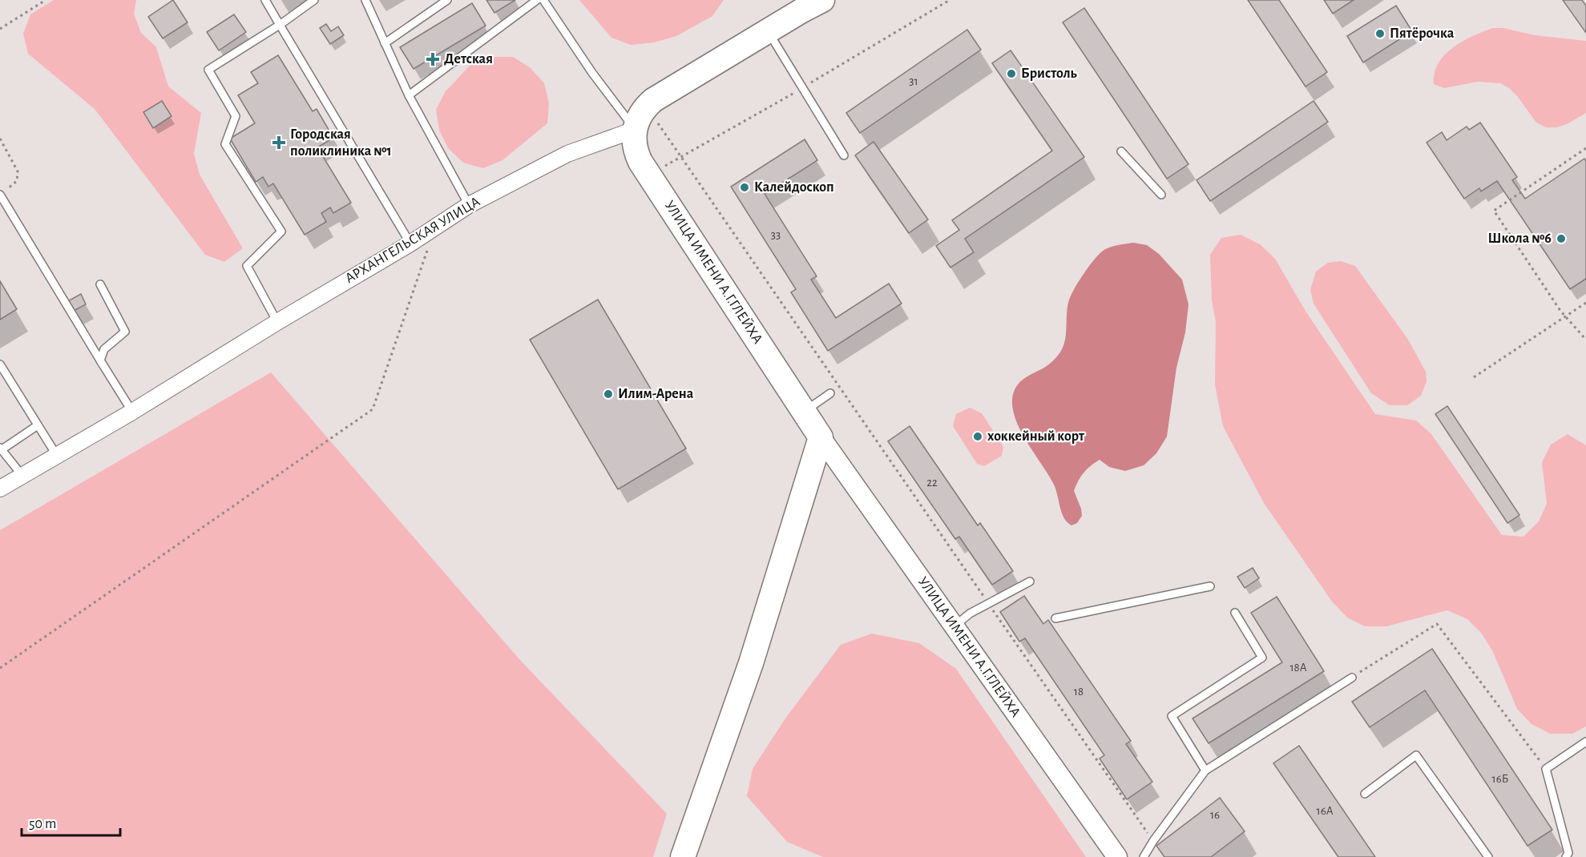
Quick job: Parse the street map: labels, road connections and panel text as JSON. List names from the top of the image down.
{
  "streets": {
    "main road": ["УЛИЦА ИМЕНИ А.Г.ГЛЕЙХА"],
    "street": ["АРХАНГЕЛЬСКАЯ УЛИЦА"]
  },
  "crossings": [
    ["АРХАНГЕЛЬСКАЯ УЛИЦА", "УЛИЦА ИМЕНИ А.Г.ГЛЕЙХА"]
  ],
  "places": {
    "other": [
      "Пятёрочка",
      "Бристоль",
      "Калейдоскоп",
      "Школа №6",
      "Илим-Арена",
      "хоккейный корт"
    ],
    "health": ["Детская", "Городская поликлиника №1"]
  },
  "house_numbers": [
    "31",
    "33",
    "22",
    "18А",
    "18",
    "16Б",
    "16А",
    "16"
  ],
  "scale_bar": "50 m"
}
